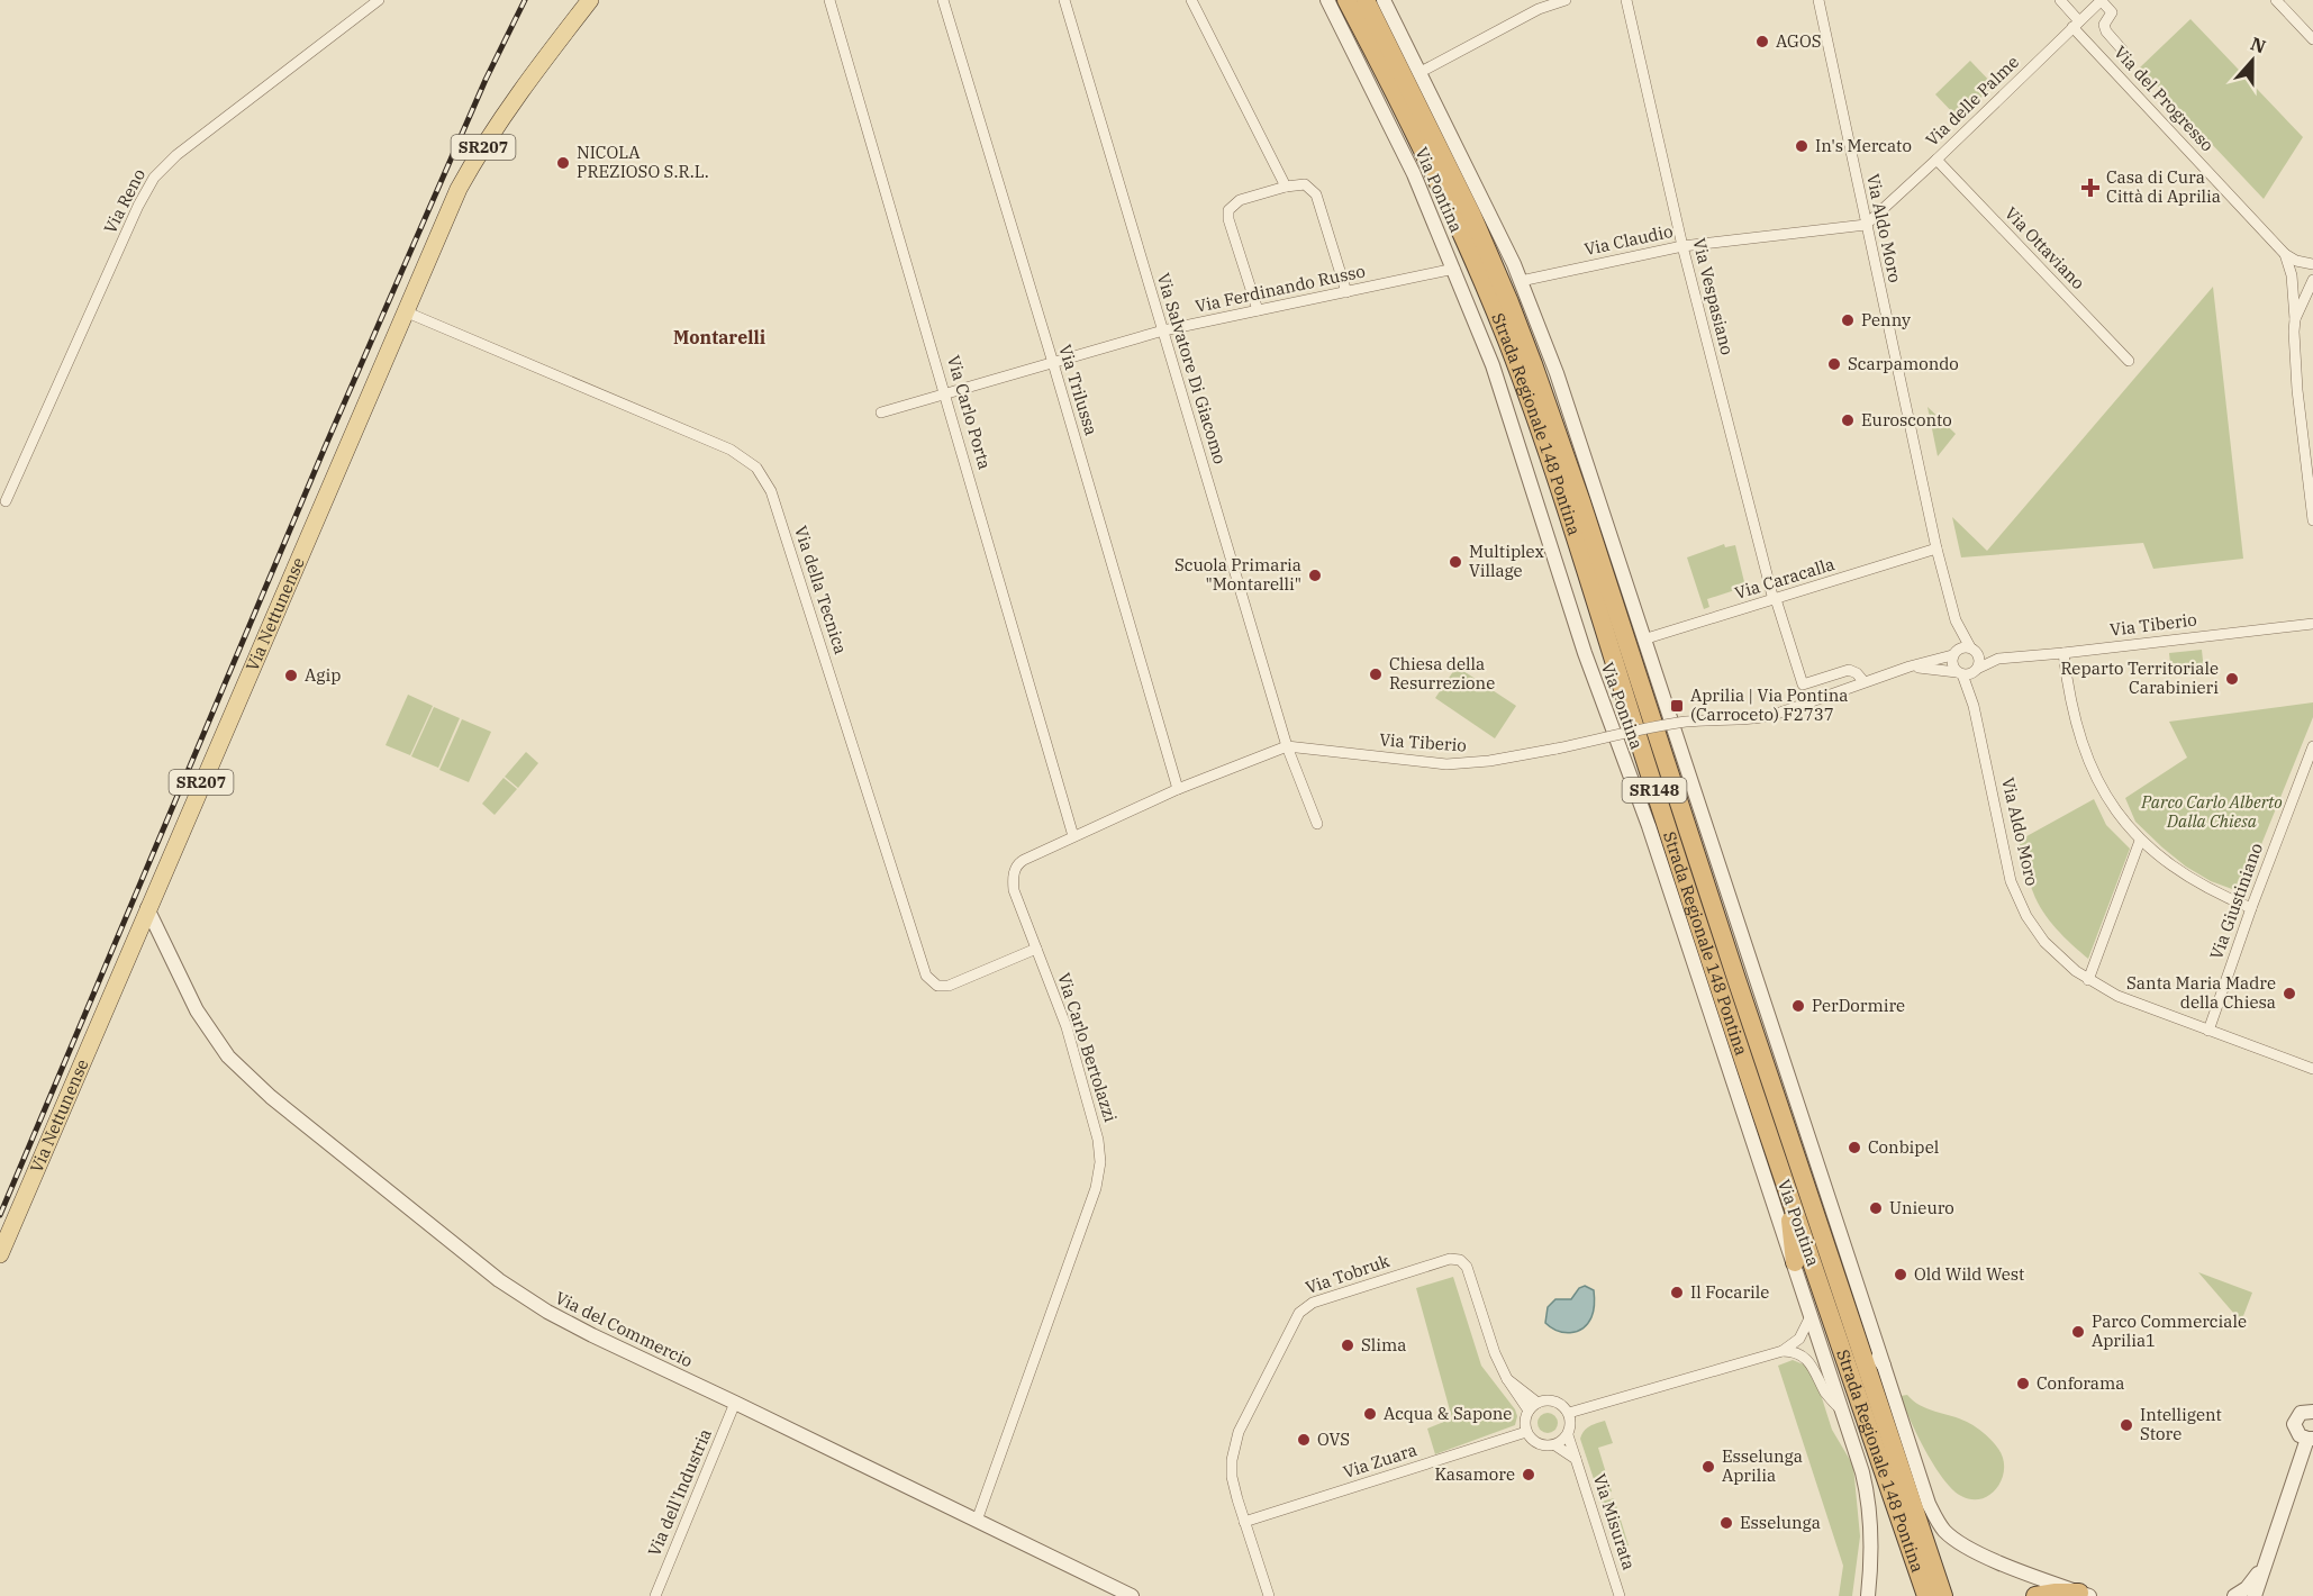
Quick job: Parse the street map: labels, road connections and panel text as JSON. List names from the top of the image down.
{
  "streets": {
    "highway": ["Strada Regionale 148 Pontina", "SR148"],
    "main road": ["SR207", "Via Nettunense"],
    "street": [
      "Via del Progresso",
      "Via delle Palme",
      "Via Pontina",
      "Via Reno",
      "Via Aldo Moro",
      "Via Claudio",
      "Via Ottaviano",
      "Via Ferdinando Russo",
      "Via Vespasiano",
      "Via Salvatore Di Giacomo",
      "Via Trilussa",
      "Via Carlo Porta",
      "Via Caracalla",
      "Via della Tecnica",
      "Via Tiberio",
      "Via Giustiniano",
      "Via Carlo Bertolazzi",
      "Via Tobruk",
      "Via del Commercio",
      "Via Zuara",
      "Via dell'Industria",
      "Via Misurata"
    ]
  },
  "crossings": [
    ["Via del Progresso", "Via delle Palme"],
    ["Via delle Palme", "Via Aldo Moro"],
    ["Via delle Palme", "Via Claudio"],
    ["Via delle Palme", "Via Ottaviano"],
    ["Via Pontina", "Via Claudio"],
    ["Via Pontina", "Via Ferdinando Russo"],
    ["Via Pontina", "Via Caracalla"],
    ["Via Aldo Moro", "Via Claudio"],
    ["Via Aldo Moro", "Via Caracalla"],
    ["Via Aldo Moro", "Via Tiberio"],
    ["Via Aldo Moro", "Via Giustiniano"],
    ["Via Claudio", "Via Vespasiano"],
    ["Via Ferdinando Russo", "Via Salvatore Di Giacomo"],
    ["Via Ferdinando Russo", "Via Trilussa"],
    ["Via Ferdinando Russo", "Via Carlo Porta"],
    ["Via Vespasiano", "Via Caracalla"],
    ["Via Vespasiano", "Via Tiberio"],
    ["Via Salvatore Di Giacomo", "Via Tiberio"],
    ["Via Salvatore Di Giacomo", "Via Carlo Bertolazzi"],
    ["Via Trilussa", "Via Carlo Bertolazzi"],
    ["Via Carlo Porta", "Via Carlo Bertolazzi"],
    ["Via della Tecnica", "Via Nettunense"],
    ["Via della Tecnica", "Via Carlo Bertolazzi"],
    ["Via Nettunense", "Via del Commercio"],
    ["Via Tiberio", "Via Carlo Bertolazzi"],
    ["Via Carlo Bertolazzi", "Via del Commercio"],
    ["Via Tobruk", "Via Zuara"],
    ["Via Tobruk", "Via Misurata"],
    ["Via del Commercio", "Via dell'Industria"],
    ["Via Zuara", "Via Misurata"]
  ],
  "districts": ["Montarelli"],
  "parks": ["Parco Carlo Alberto Dalla Chiesa"],
  "places": {
    "other": [
      "AGOS",
      "In's Mercato",
      "NICOLA PREZIOSO S.R.L.",
      "Penny",
      "Scarpamondo",
      "Eurosconto",
      "Multiplex Village",
      "Scuola Primaria \"Montarelli\"",
      "Chiesa della Resurrezione",
      "Agip",
      "Reparto Territoriale Carabinieri",
      "Santa Maria Madre della Chiesa",
      "PerDormire",
      "Conbipel",
      "Unieuro",
      "Old Wild West",
      "Il Focarile",
      "Parco Commerciale Aprilia1",
      "Slima",
      "Conforama",
      "Acqua & Sapone",
      "Intelligent Store",
      "OVS",
      "Esselunga Aprilia",
      "Kasamore",
      "Esselunga"
    ],
    "health": ["Casa di Cura Città di Aprilia"],
    "transit": ["Aprilia | Via Pontina (Carroceto) F2737"]
  },
  "north": "top"
}
